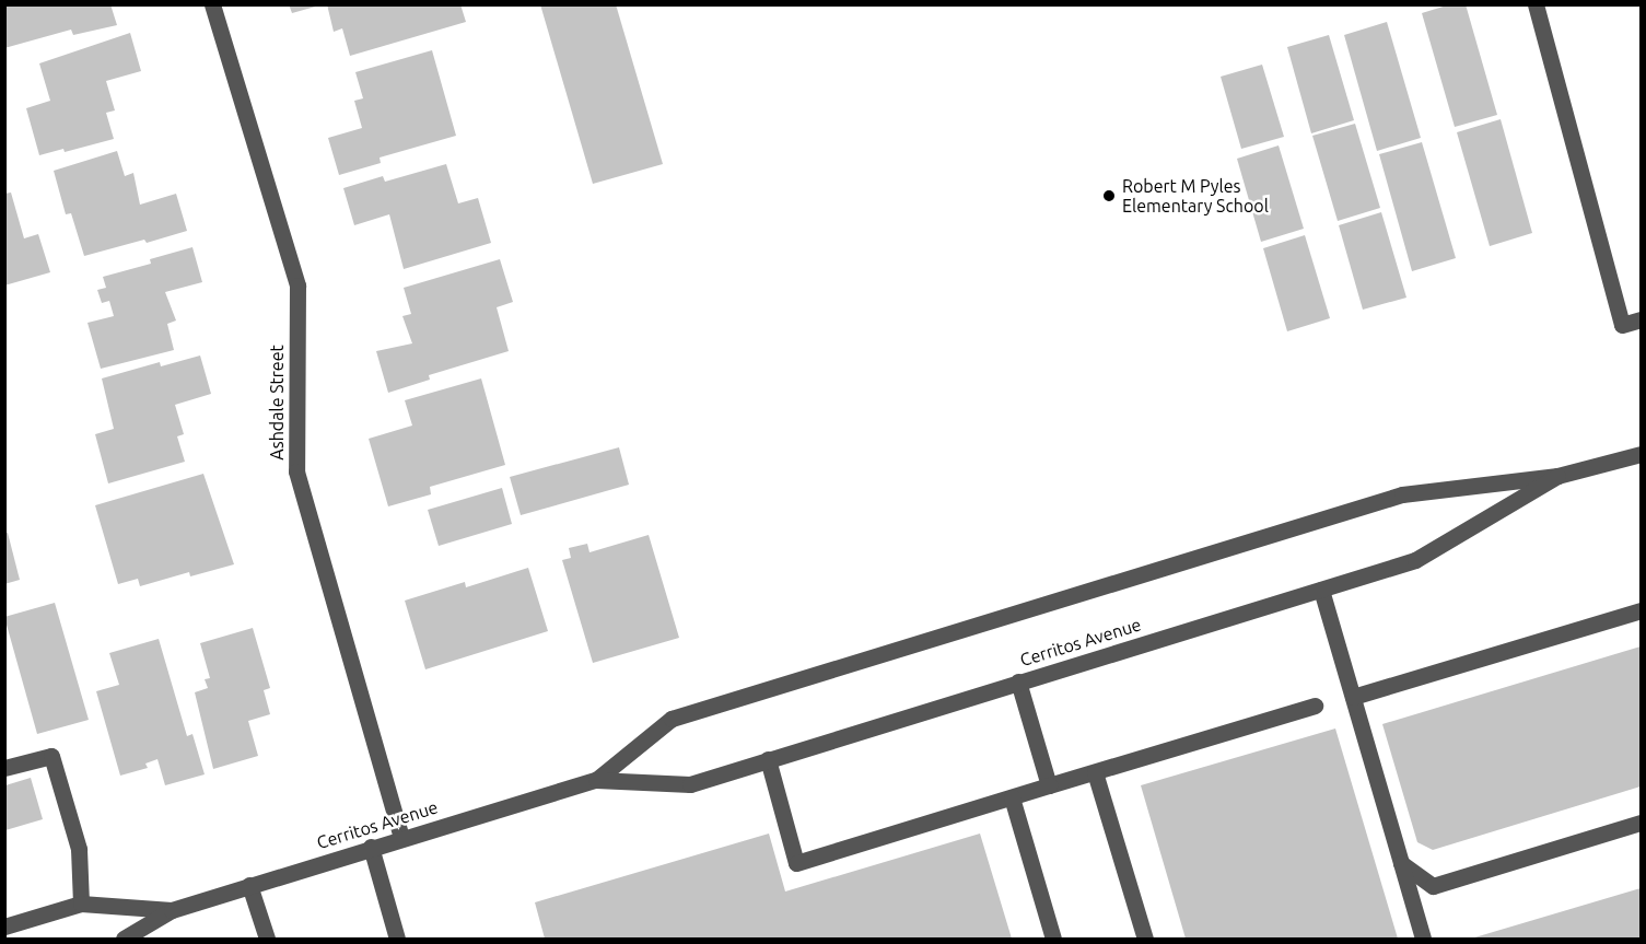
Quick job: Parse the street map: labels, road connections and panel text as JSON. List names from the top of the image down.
{
  "streets": {
    "street": ["Ashdale Street", "Cerritos Avenue"]
  },
  "crossings": [
    ["Ashdale Street", "Cerritos Avenue"]
  ],
  "places": ["Robert M Pyles Elementary School"]
}
